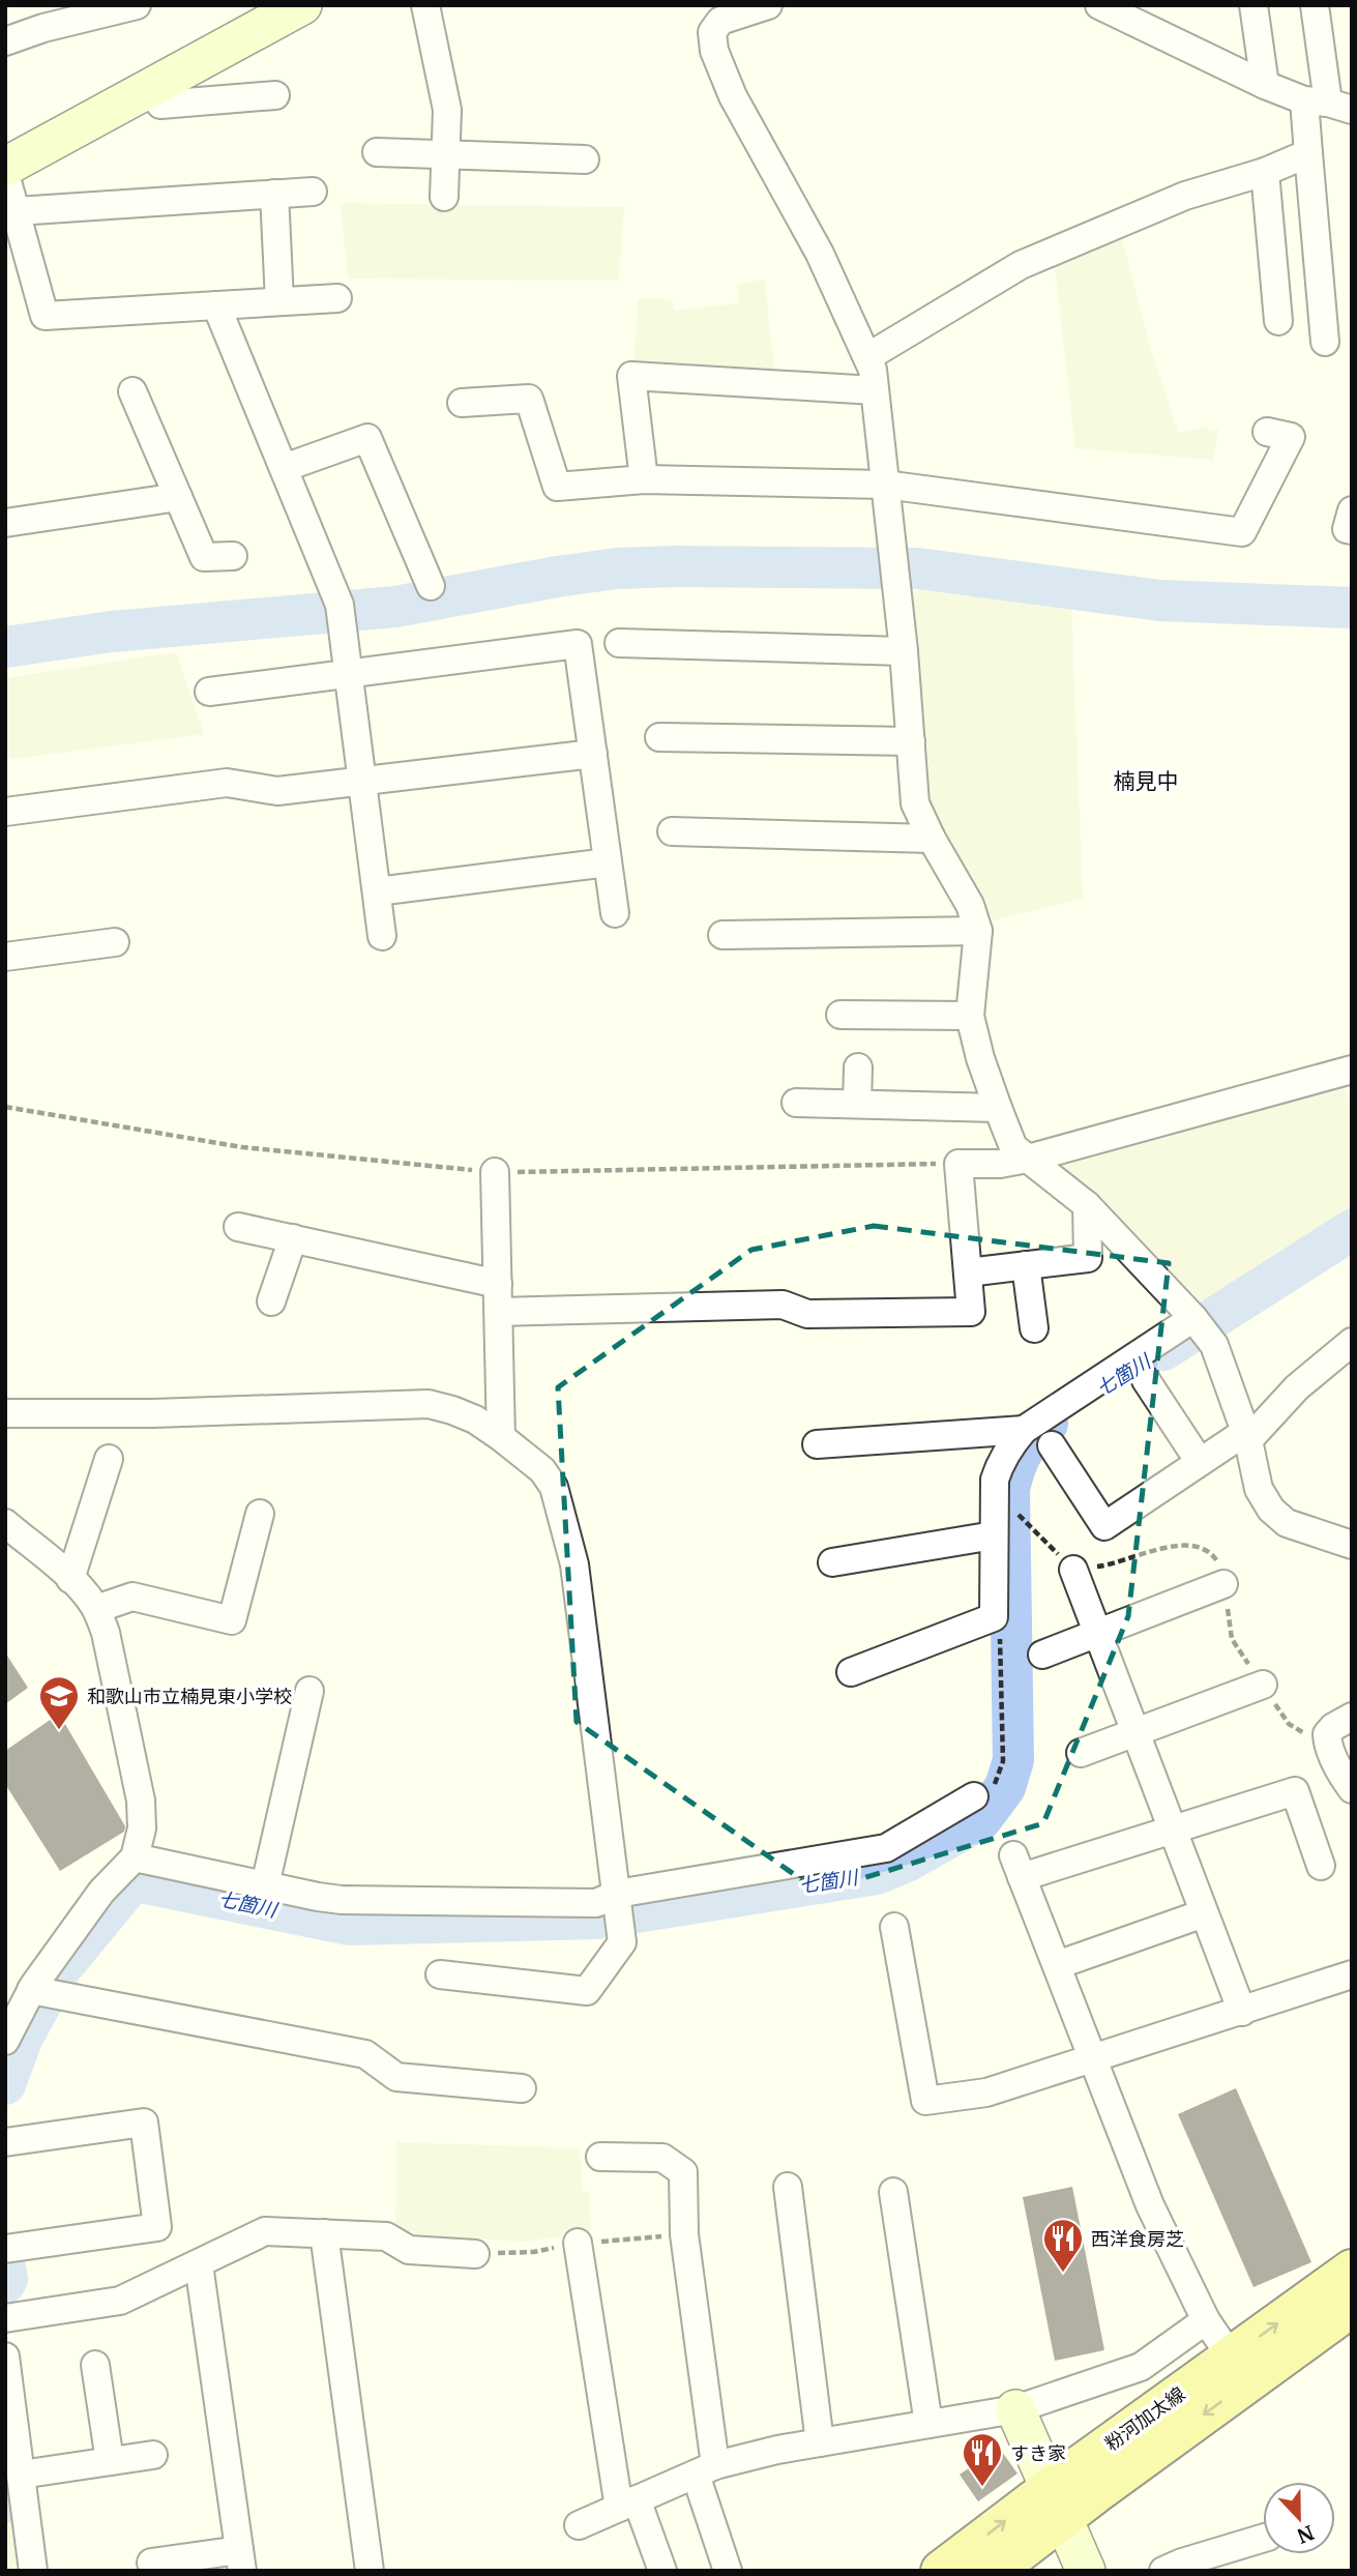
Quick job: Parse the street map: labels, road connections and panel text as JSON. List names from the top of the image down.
{
  "streets": {
    "main road": ["粉河加太線"]
  },
  "districts": ["楠見中"],
  "water": ["七箇川"],
  "places": {
    "school or university": ["和歌山市立楠見東小学校"],
    "restaurant": ["西洋食房芝", "すき家"]
  },
  "north": "bottom"
}
